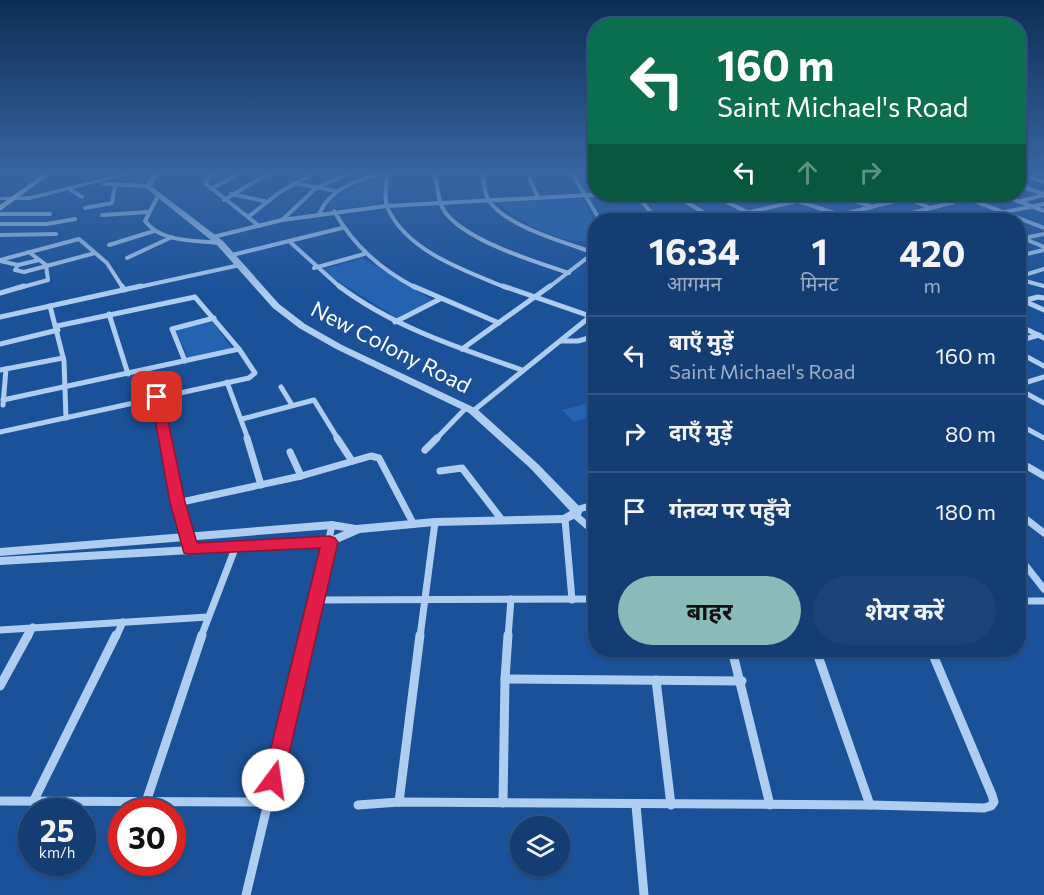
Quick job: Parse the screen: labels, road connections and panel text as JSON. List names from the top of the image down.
{
  "streets": {
    "street": ["New Colony Road"]
  },
  "page": {
    "turn": ["160 m", "Saint Michael's Road"],
    "eta": [
      "16:34",
      "आगमन",
      "1",
      "मिनट",
      "420",
      "m"
    ],
    "list": [
      {
        "name": "बाएँ मुड़ें",
        "note": "Saint Michael's Road",
        "value": "160 m"
      },
      {
        "name": "दाएँ मुड़ें",
        "value": "80 m"
      },
      {
        "name": "गंतव्य पर पहुँचे",
        "value": "180 m"
      }
    ],
    "buttons": ["बाहर", "शेयर करें"],
    "speed": "25 km/h",
    "limit": "30"
  }
}
